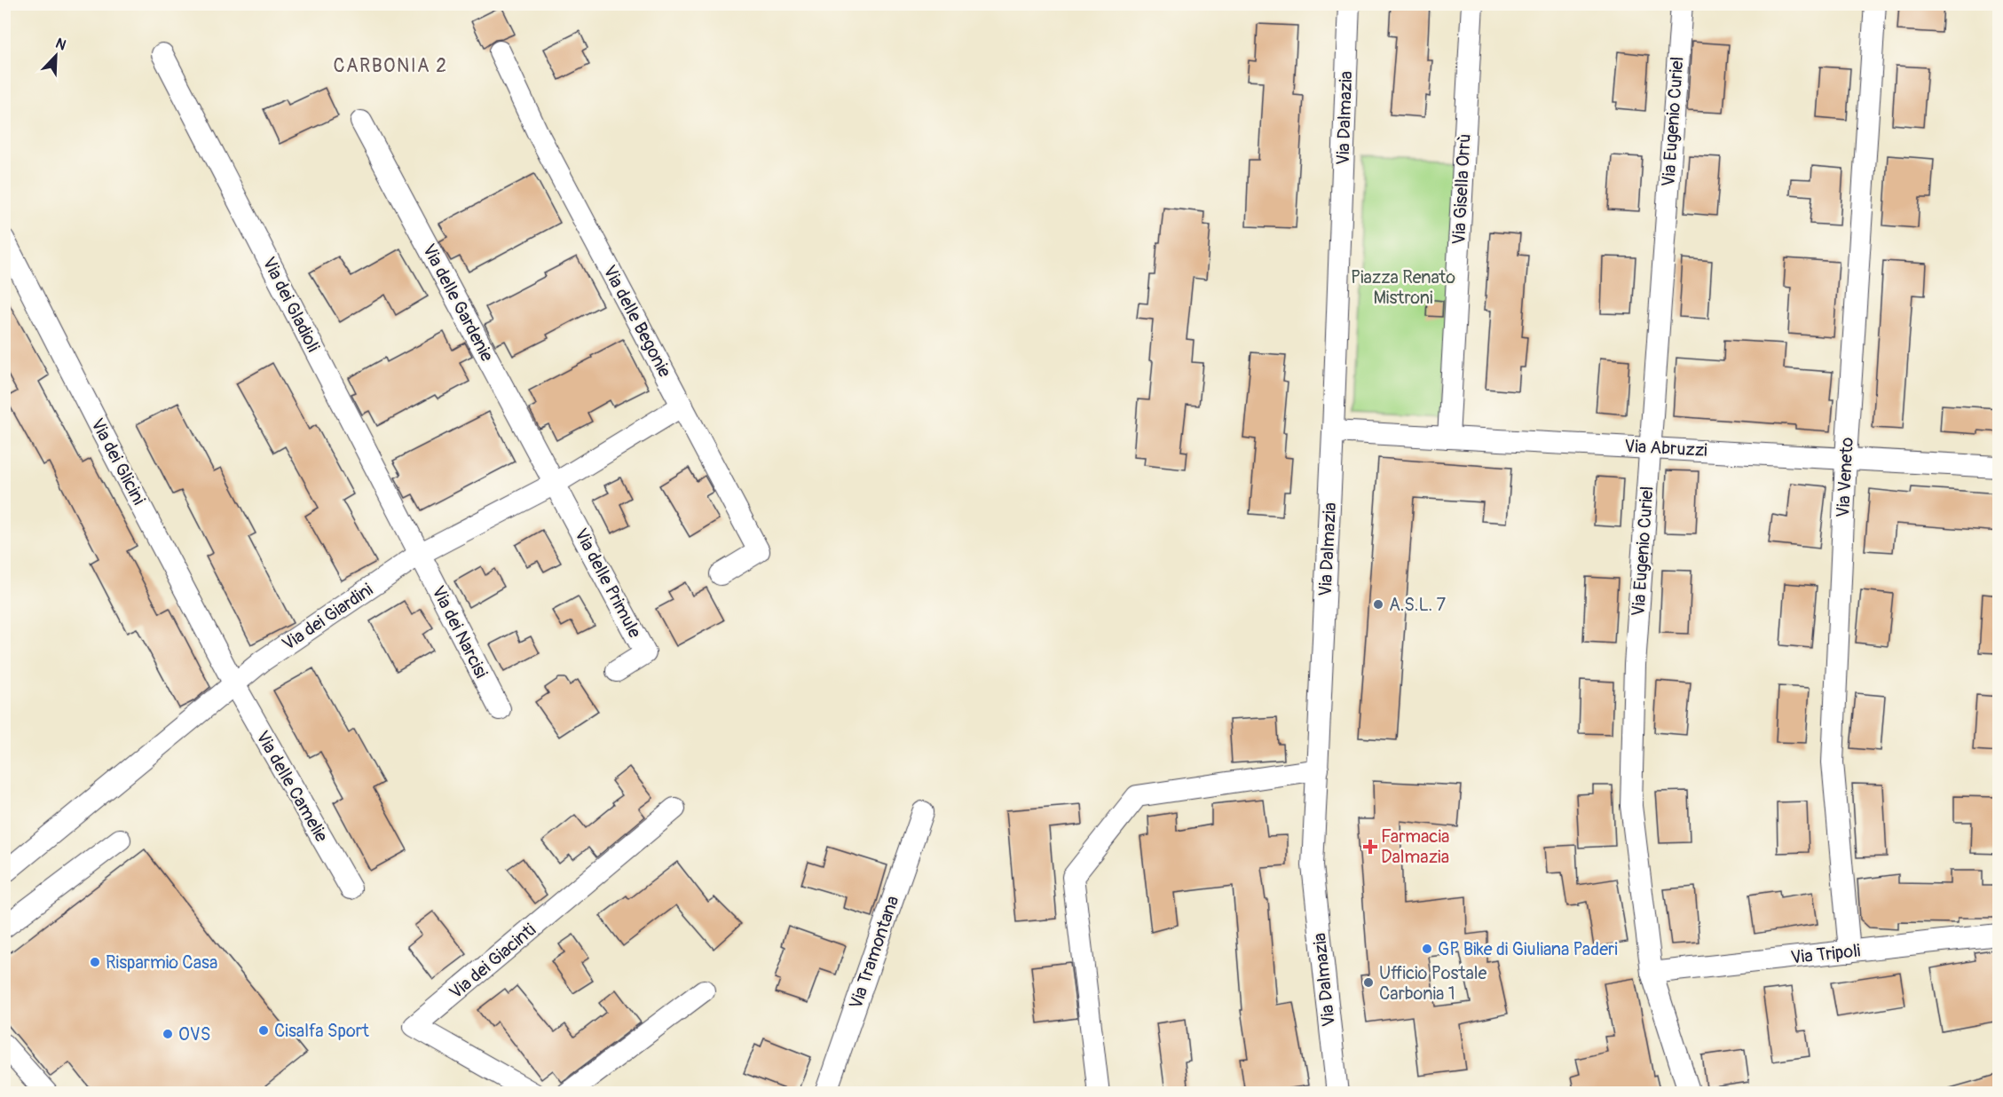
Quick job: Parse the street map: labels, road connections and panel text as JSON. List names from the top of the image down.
{
  "streets": {
    "street": [
      "Via Dalmazia",
      "Via Eugenio Curiel",
      "Via Gisella Orrù",
      "Via delle Gardenie",
      "Via dei Gladioli",
      "Via delle Begonie",
      "Via Abruzzi",
      "Via dei Glicini",
      "Via Veneto",
      "Via delle Primule",
      "Via dei Giardini",
      "Via dei Narcisi",
      "Via delle Camelie",
      "Via Tramontana",
      "Via Tripoli",
      "Via dei Giacinti"
    ]
  },
  "crossings": [
    ["Via Dalmazia", "Via Abruzzi"],
    ["Via Eugenio Curiel", "Via Abruzzi"],
    ["Via Eugenio Curiel", "Via Tripoli"],
    ["Via Gisella Orrù", "Via Abruzzi"],
    ["Via delle Gardenie", "Via delle Primule"],
    ["Via delle Gardenie", "Via dei Giardini"],
    ["Via dei Gladioli", "Via dei Giardini"],
    ["Via dei Gladioli", "Via dei Narcisi"],
    ["Via delle Begonie", "Via dei Giardini"],
    ["Via Abruzzi", "Via Veneto"],
    ["Via dei Glicini", "Via dei Giardini"],
    ["Via dei Glicini", "Via delle Camelie"],
    ["Via Veneto", "Via Tripoli"],
    ["Via delle Primule", "Via dei Giardini"],
    ["Via dei Giardini", "Via dei Narcisi"],
    ["Via dei Giardini", "Via delle Camelie"]
  ],
  "districts": ["CARBONIA 2"],
  "parks": ["Piazza Renato Mistroni"],
  "places": {
    "other": [
      "A.S.L. 7",
      "GP Bike di Giuliana Paderi",
      "Risparmio Casa",
      "Ufficio Postale Carbonia 1",
      "Cisalfa Sport",
      "OVS"
    ],
    "health": ["Farmacia Dalmazia"]
  },
  "north": "top right"
}
